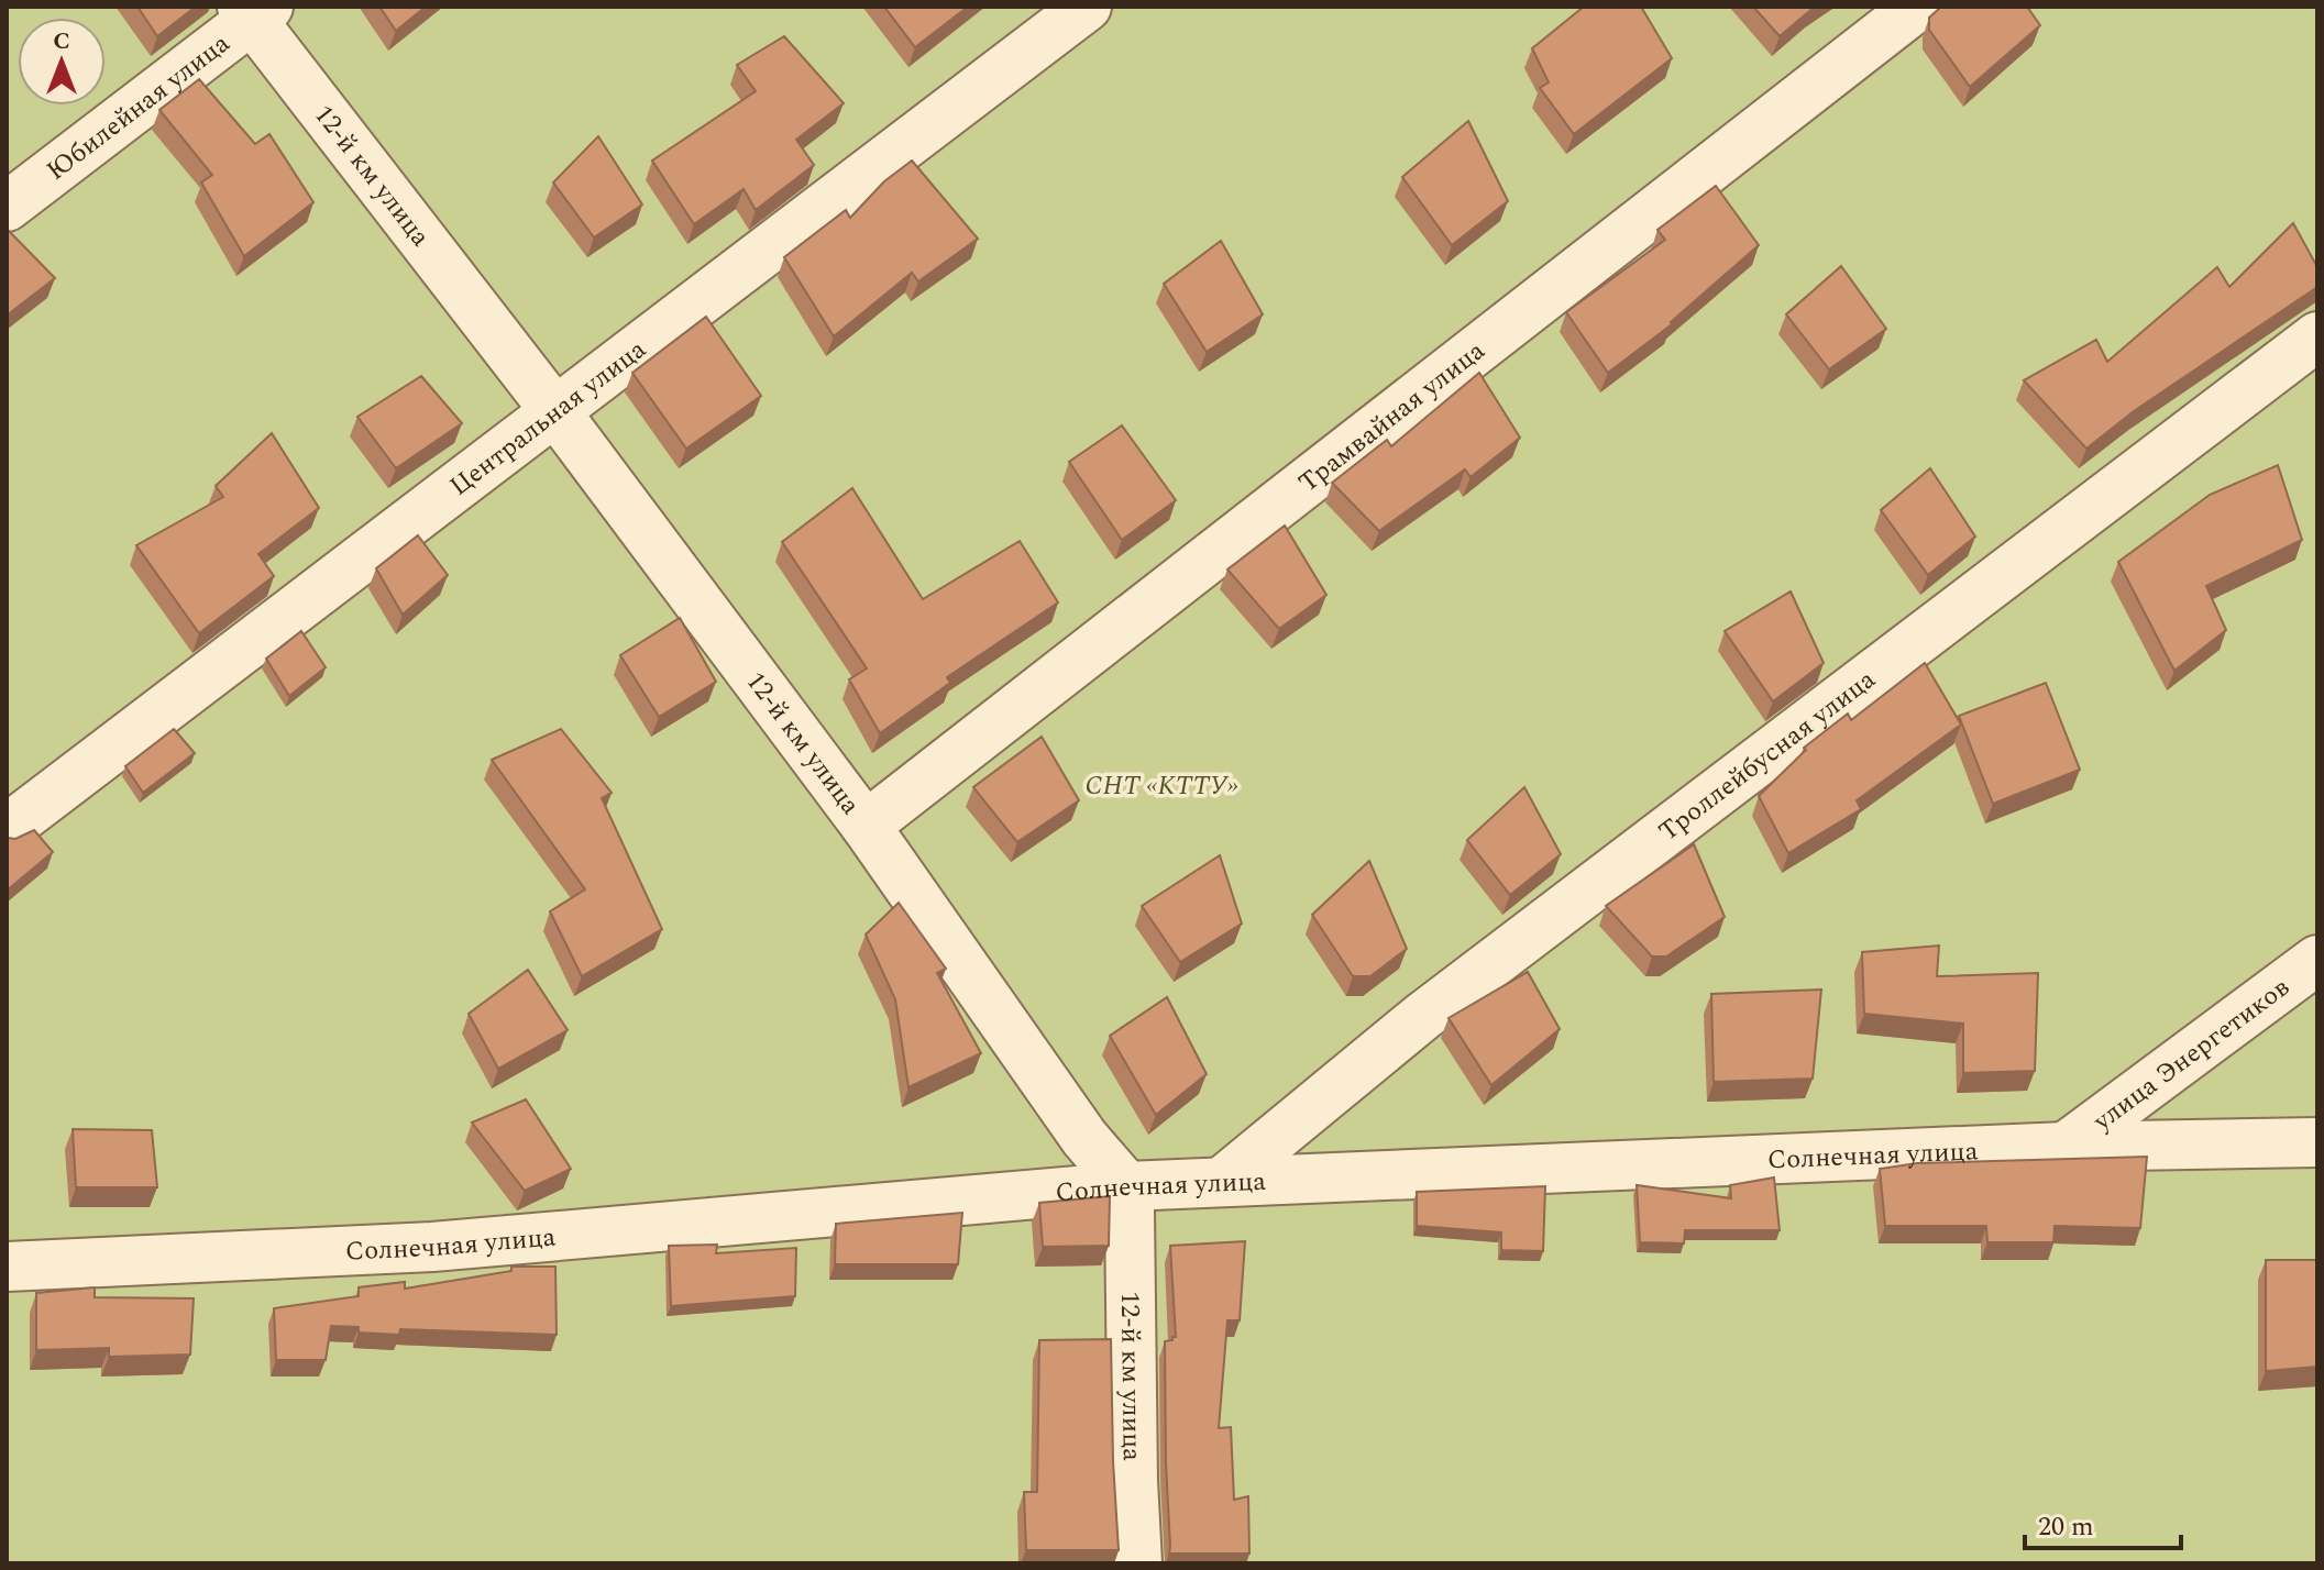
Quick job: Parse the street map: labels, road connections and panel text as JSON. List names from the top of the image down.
{
  "streets": {
    "street": [
      "Юбилейная улица",
      "12-й км улица",
      "Центральная улица",
      "Трамвайная улица",
      "Троллейбусная улица",
      "улица Энергетиков",
      "Солнечная улица"
    ]
  },
  "crossings": [
    ["Юбилейная улица", "12-й км улица"],
    ["12-й км улица", "Центральная улица"],
    ["12-й км улица", "Трамвайная улица"],
    ["12-й км улица", "Солнечная улица"],
    ["Троллейбусная улица", "Солнечная улица"],
    ["улица Энергетиков", "Солнечная улица"]
  ],
  "parks": ["СНТ «КТТУ»"],
  "scale_bar": "20 m",
  "north": "top"
}
